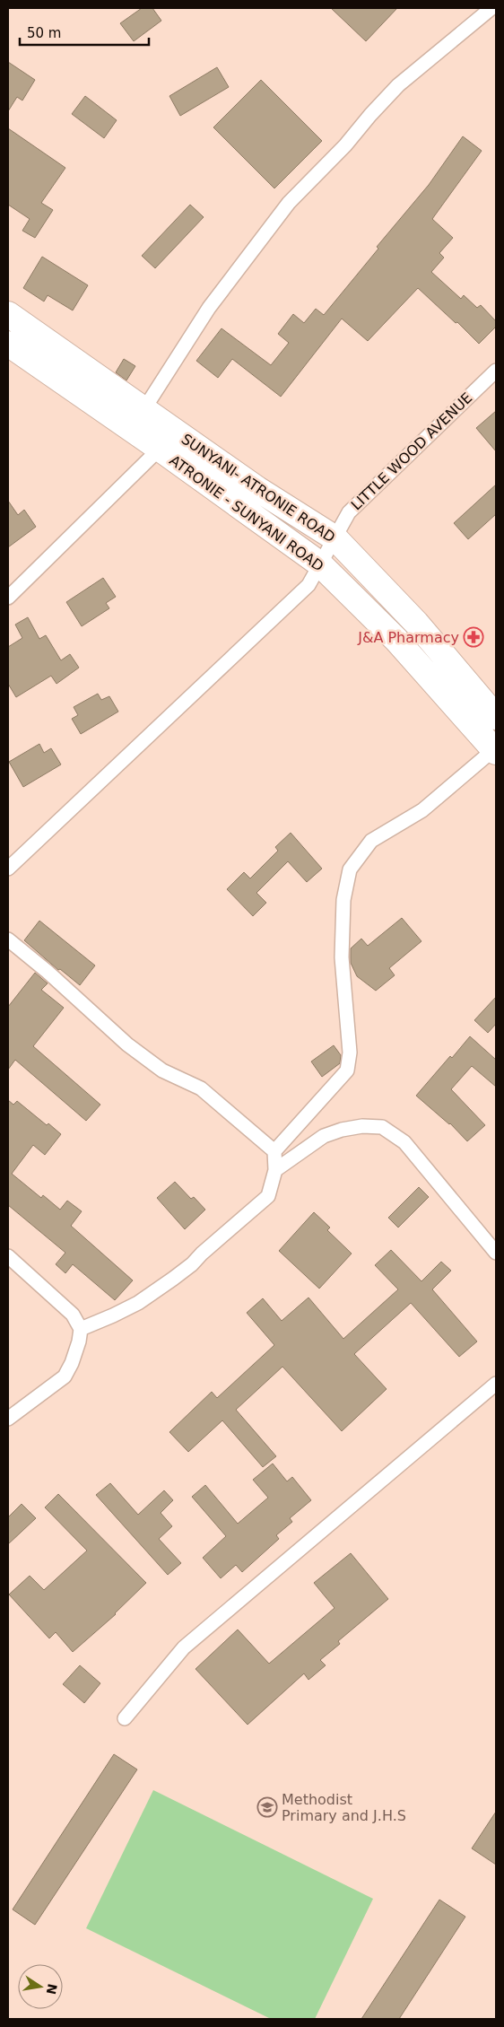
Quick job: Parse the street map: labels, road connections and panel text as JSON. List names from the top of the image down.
{
  "streets": {
    "highway": ["SUNYANI- ATRONIE ROAD", "ATRONIE - SUNYANI ROAD"],
    "street": ["LITTLE WOOD AVENUE"]
  },
  "crossings": [
    ["LITTLE WOOD AVENUE", "SUNYANI- ATRONIE ROAD"],
    ["LITTLE WOOD AVENUE", "ATRONIE - SUNYANI ROAD"]
  ],
  "places": {
    "pharmacy": ["J&A Pharmacy"],
    "school or university": ["Methodist Primary and J.H.S"]
  },
  "scale_bar": "50 m",
  "north": "right"
}
